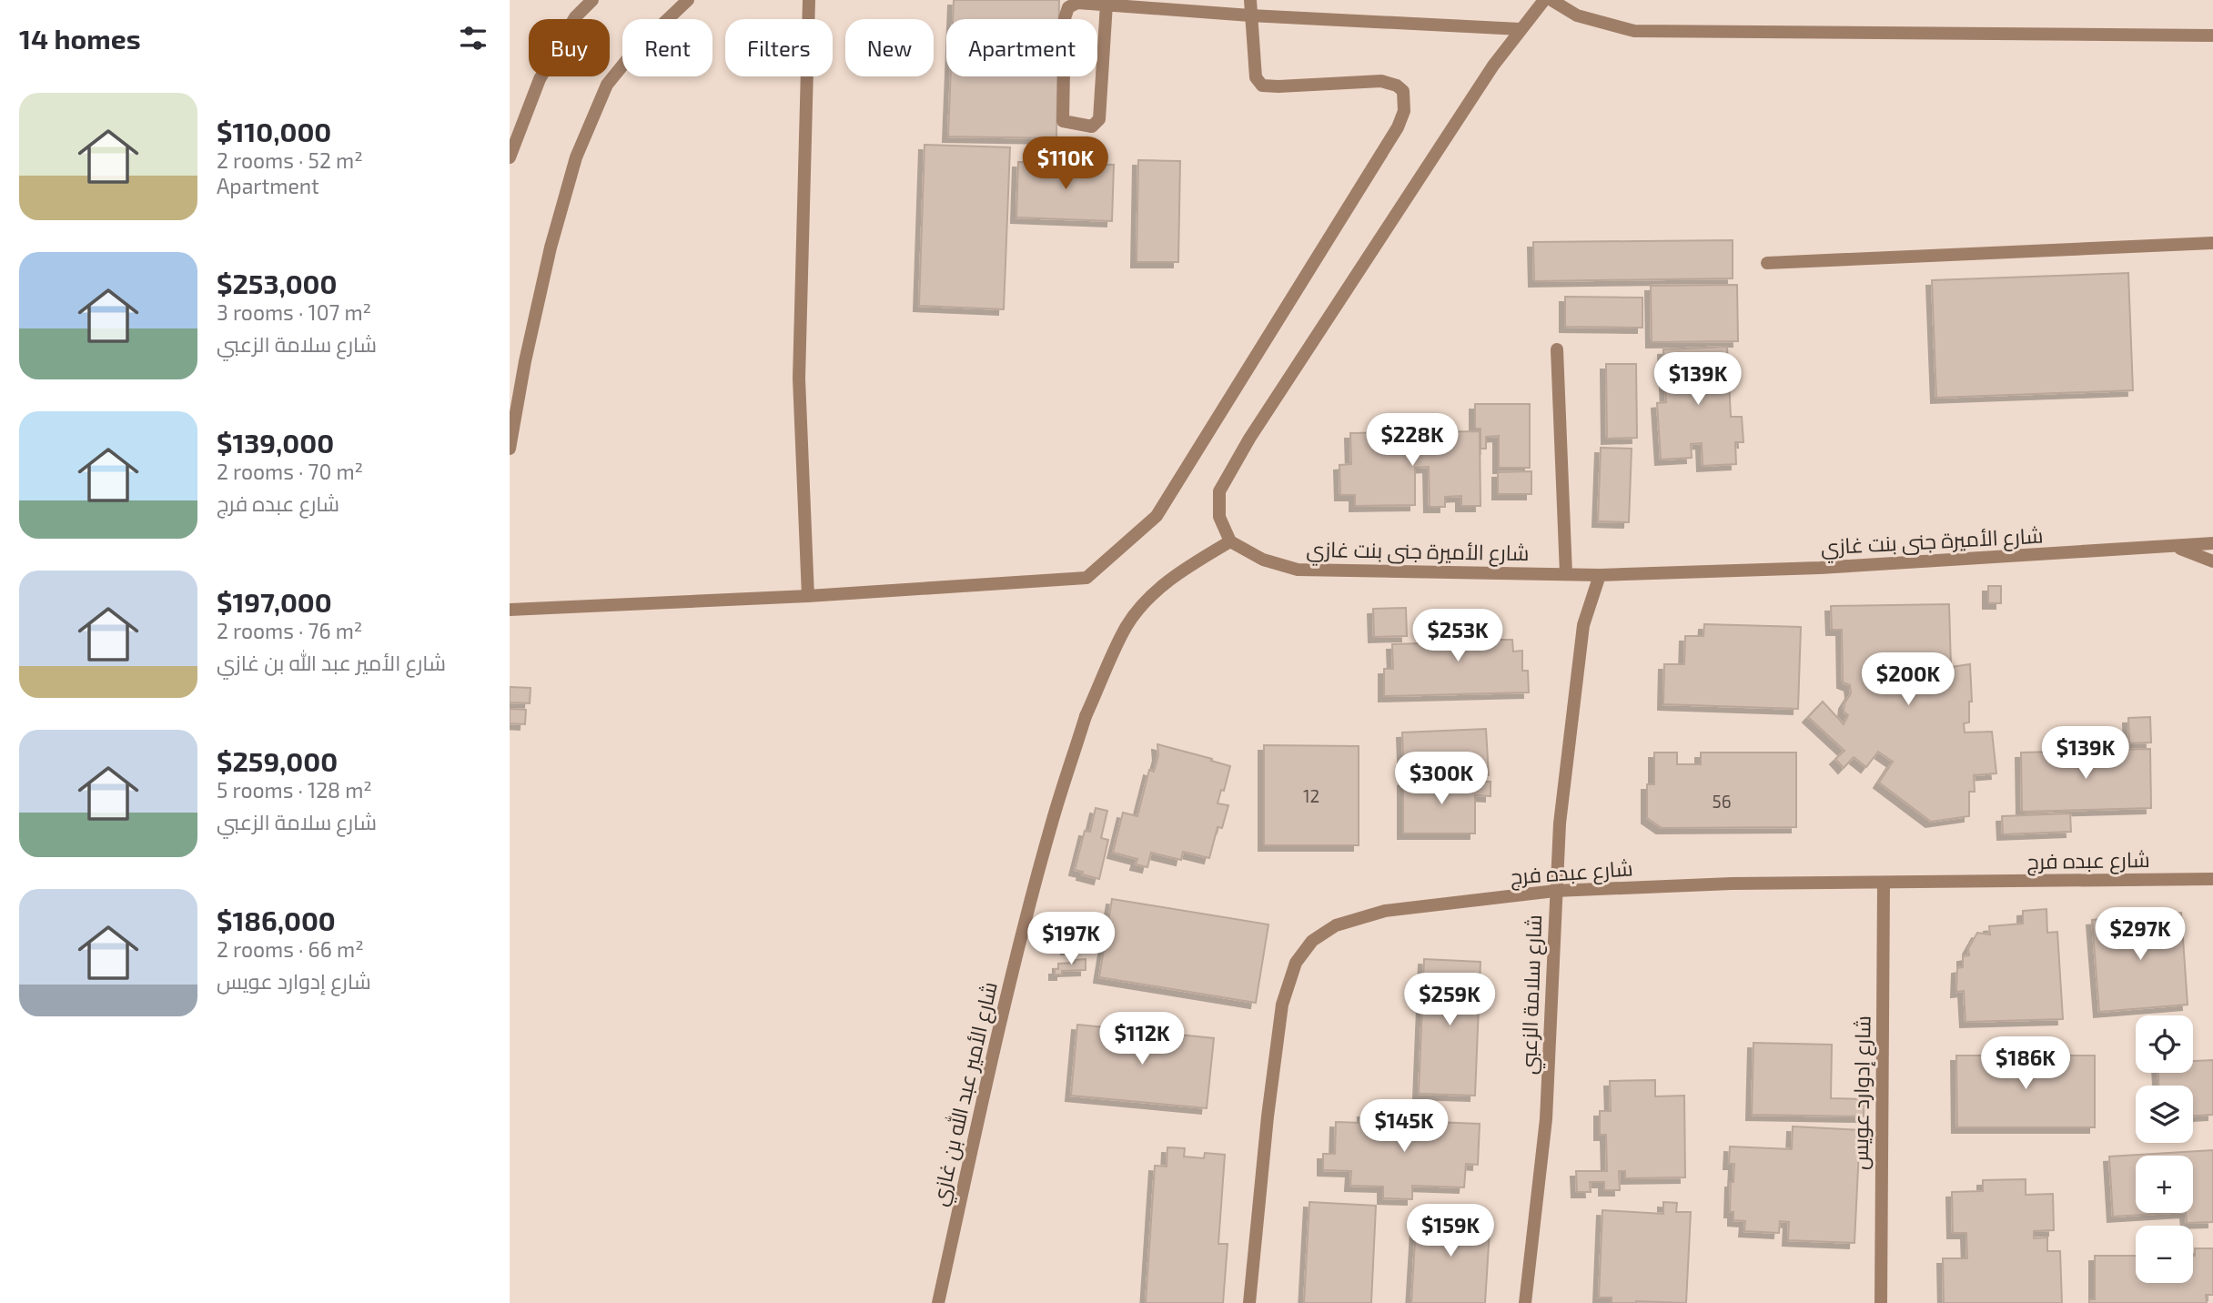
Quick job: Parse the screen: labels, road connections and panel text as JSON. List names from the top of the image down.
{
  "streets": {
    "street": [
      "شارع الأميرة جنى بنت غازي",
      "شارع عبده فرج",
      "شارع سلامة الزعبي",
      "شارع إدوارد عويس",
      "شارع الأمير عبد الله بن غازي"
    ]
  },
  "crossings": [
    ["شارع الأميرة جنى بنت غازي", "شارع سلامة الزعبي"],
    ["شارع الأميرة جنى بنت غازي", "شارع الأمير عبد الله بن غازي"],
    ["شارع عبده فرج", "شارع سلامة الزعبي"],
    ["شارع عبده فرج", "شارع إدوارد عويس"]
  ],
  "house_numbers": ["12", "56"],
  "page": {
    "heading": "14 homes",
    "chip": [
      "Buy",
      "Rent",
      "Filters",
      "New",
      "Apartment"
    ],
    "list": [
      {
        "name": "$110,000",
        "note": "2 rooms · 52 m² · Apartment"
      },
      {
        "name": "$253,000",
        "note": "3 rooms · 107 m² · شارع سلامة الزعبي"
      },
      {
        "name": "$139,000",
        "note": "2 rooms · 70 m² · شارع عبده فرج"
      },
      {
        "name": "$197,000",
        "note": "2 rooms · 76 m² · شارع الأمير عبد الله بن غازي"
      },
      {
        "name": "$259,000",
        "note": "5 rooms · 128 m² · شارع سلامة الزعبي"
      },
      {
        "name": "$186,000",
        "note": "2 rooms · 66 m² · شارع إدوارد عويس"
      }
    ],
    "price": [
      "$110K",
      "$139K",
      "$228K",
      "$253K",
      "$200K",
      "$139K",
      "$300K",
      "$297K",
      "$197K",
      "$259K",
      "$112K",
      "$186K",
      "$145K",
      "$159K"
    ],
    "map_buttons": ["+", "−"]
  }
}
